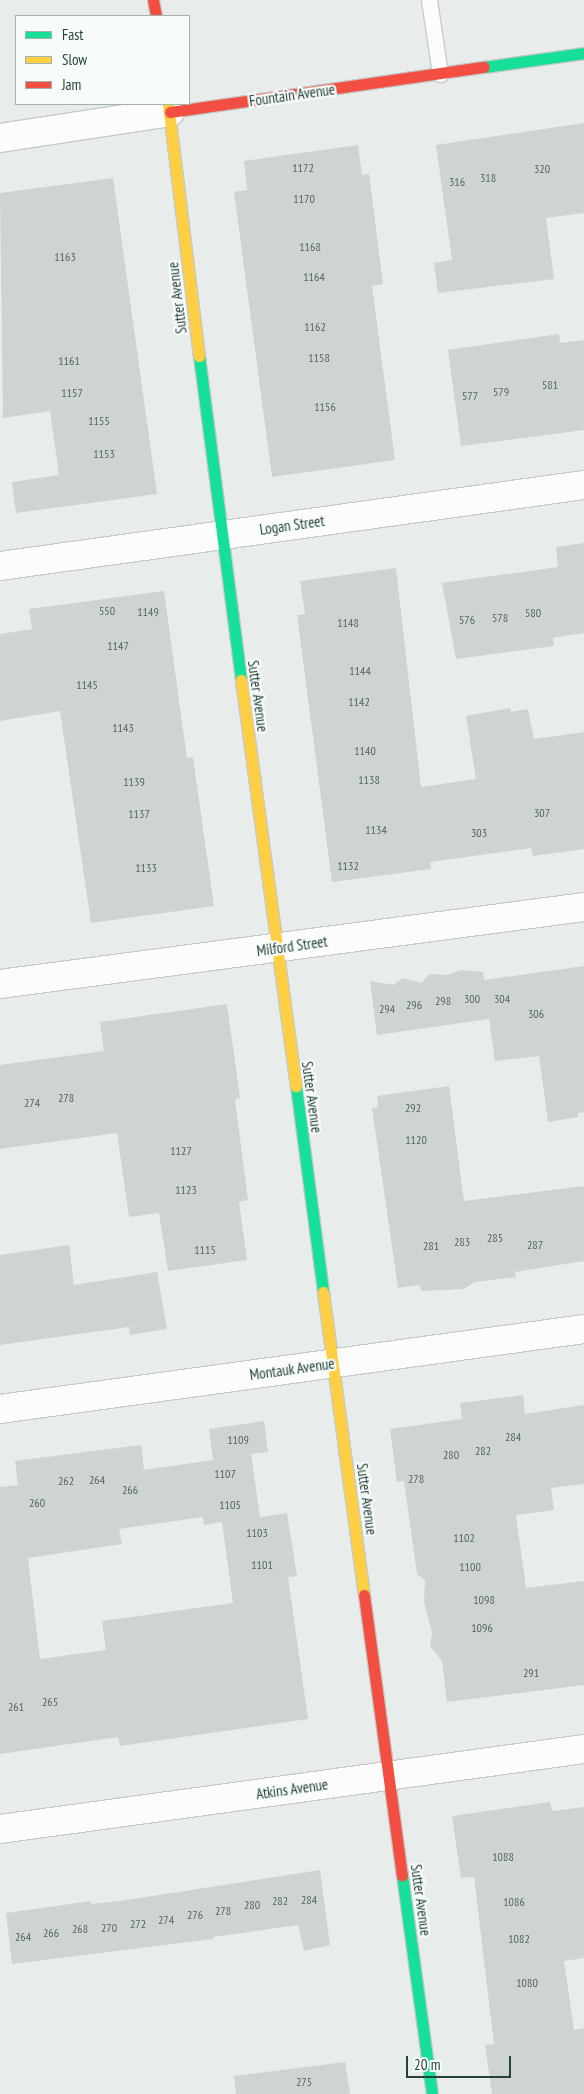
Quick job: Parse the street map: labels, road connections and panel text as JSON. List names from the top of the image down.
{
  "streets": {
    "street": [
      "Fountain Avenue",
      "Sutter Avenue",
      "Logan Street",
      "Milford Street",
      "Montauk Avenue",
      "Atkins Avenue"
    ]
  },
  "crossings": [
    ["Fountain Avenue", "Sutter Avenue"],
    ["Sutter Avenue", "Logan Street"],
    ["Sutter Avenue", "Milford Street"],
    ["Sutter Avenue", "Montauk Avenue"],
    ["Sutter Avenue", "Atkins Avenue"]
  ],
  "house_numbers": [
    "1172",
    "320",
    "318",
    "316",
    "1170",
    "1168",
    "1163",
    "1164",
    "1162",
    "1158",
    "1161",
    "581",
    "579",
    "1157",
    "577",
    "1156",
    "1155",
    "1153",
    "550",
    "1149",
    "580",
    "578",
    "576",
    "1148",
    "1147",
    "1144",
    "1145",
    "1142",
    "1143",
    "1140",
    "1138",
    "1139",
    "307",
    "1137",
    "1134",
    "303",
    "1132",
    "1133",
    "300",
    "304",
    "298",
    "296",
    "294",
    "306",
    "278",
    "274",
    "292",
    "1120",
    "1127",
    "1123",
    "285",
    "283",
    "287",
    "281",
    "1115",
    "284",
    "1109",
    "282",
    "280",
    "1107",
    "278",
    "264",
    "262",
    "266",
    "260",
    "1105",
    "1103",
    "1102",
    "1101",
    "1100",
    "1098",
    "1096",
    "291",
    "265",
    "261",
    "1088",
    "284",
    "282",
    "1086",
    "280",
    "278",
    "276",
    "274",
    "272",
    "270",
    "268",
    "266",
    "264",
    "1082",
    "1080",
    "275"
  ],
  "legend": ["Fast", "Slow", "Jam"],
  "scale_bar": "20 m"
}
